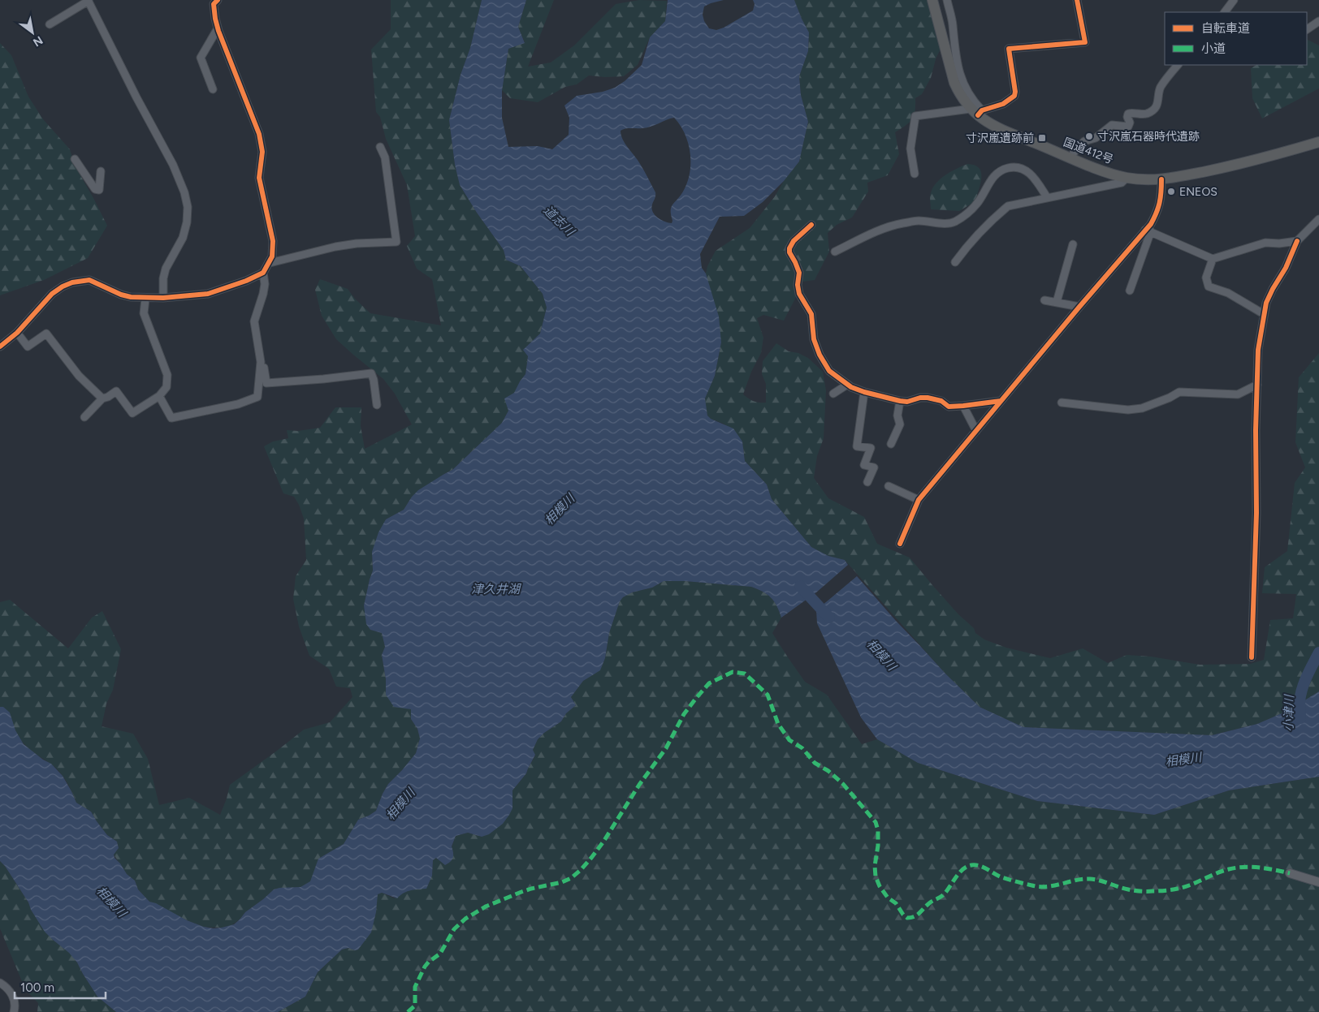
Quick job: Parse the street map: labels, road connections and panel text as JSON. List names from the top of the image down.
{
  "streets": {
    "highway": ["国道412号"]
  },
  "water": [
    "道志川",
    "相模川",
    "津久井湖",
    "小津川"
  ],
  "places": {
    "other": ["寸沢嵐石器時代遺跡", "ENEOS"],
    "transit": ["寸沢嵐遺跡前"]
  },
  "legend": ["自転車道", "小道"],
  "scale_bar": "100 m",
  "north": "bottom right"
}
